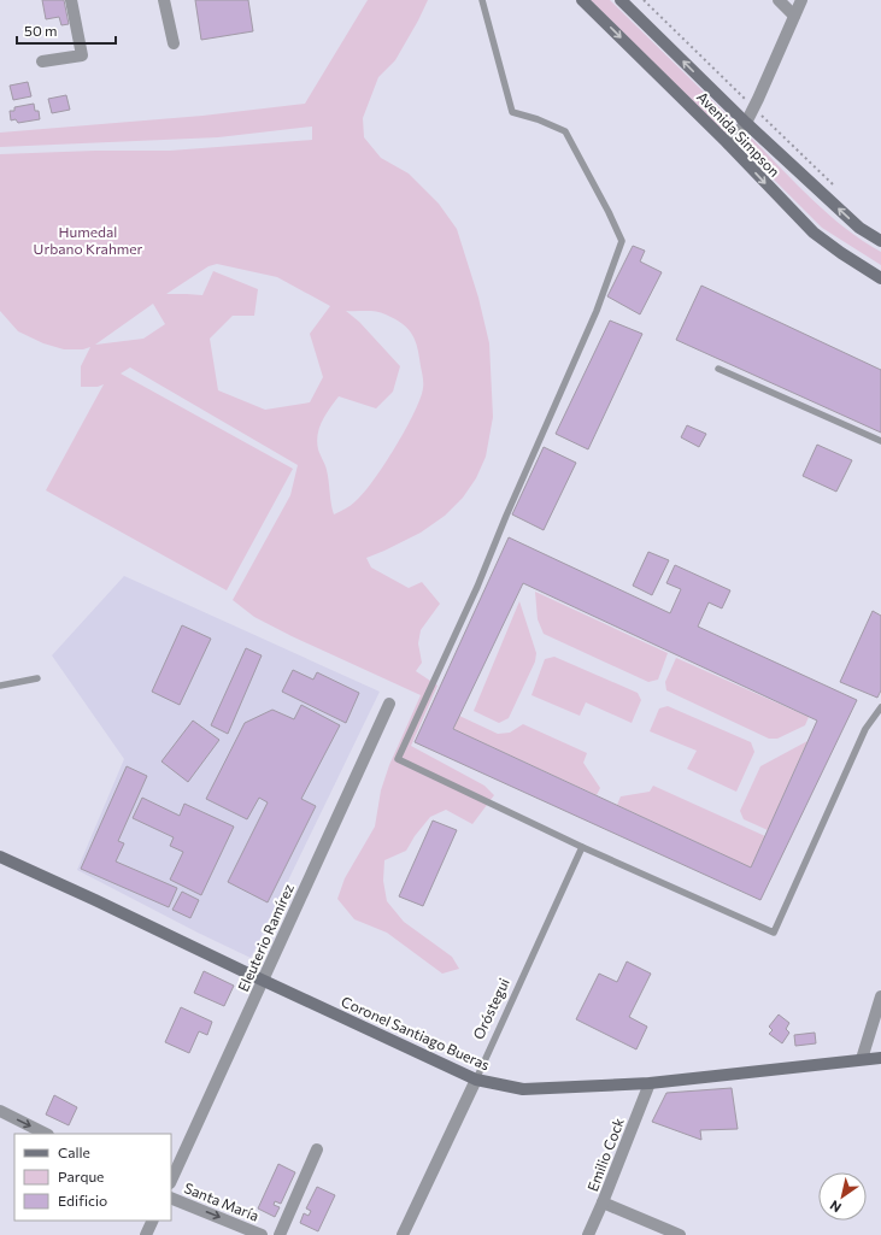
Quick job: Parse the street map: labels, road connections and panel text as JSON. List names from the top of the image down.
{
  "streets": {
    "main road": ["Avenida Simpson", "Coronel Santiago Bueras"],
    "street": [
      "Eleuterio Ramírez",
      "Oróstegui",
      "Emilio Cock",
      "Santa María"
    ]
  },
  "crossings": [
    ["Eleuterio Ramírez", "Coronel Santiago Bueras"],
    ["Oróstegui", "Coronel Santiago Bueras"],
    ["Coronel Santiago Bueras", "Emilio Cock"]
  ],
  "one_way": ["Santa María"],
  "parks": ["Humedal Urbano Krahmer"],
  "legend": ["Calle", "Parque", "Edificio"],
  "scale_bar": "50 m",
  "north": "bottom left"
}
